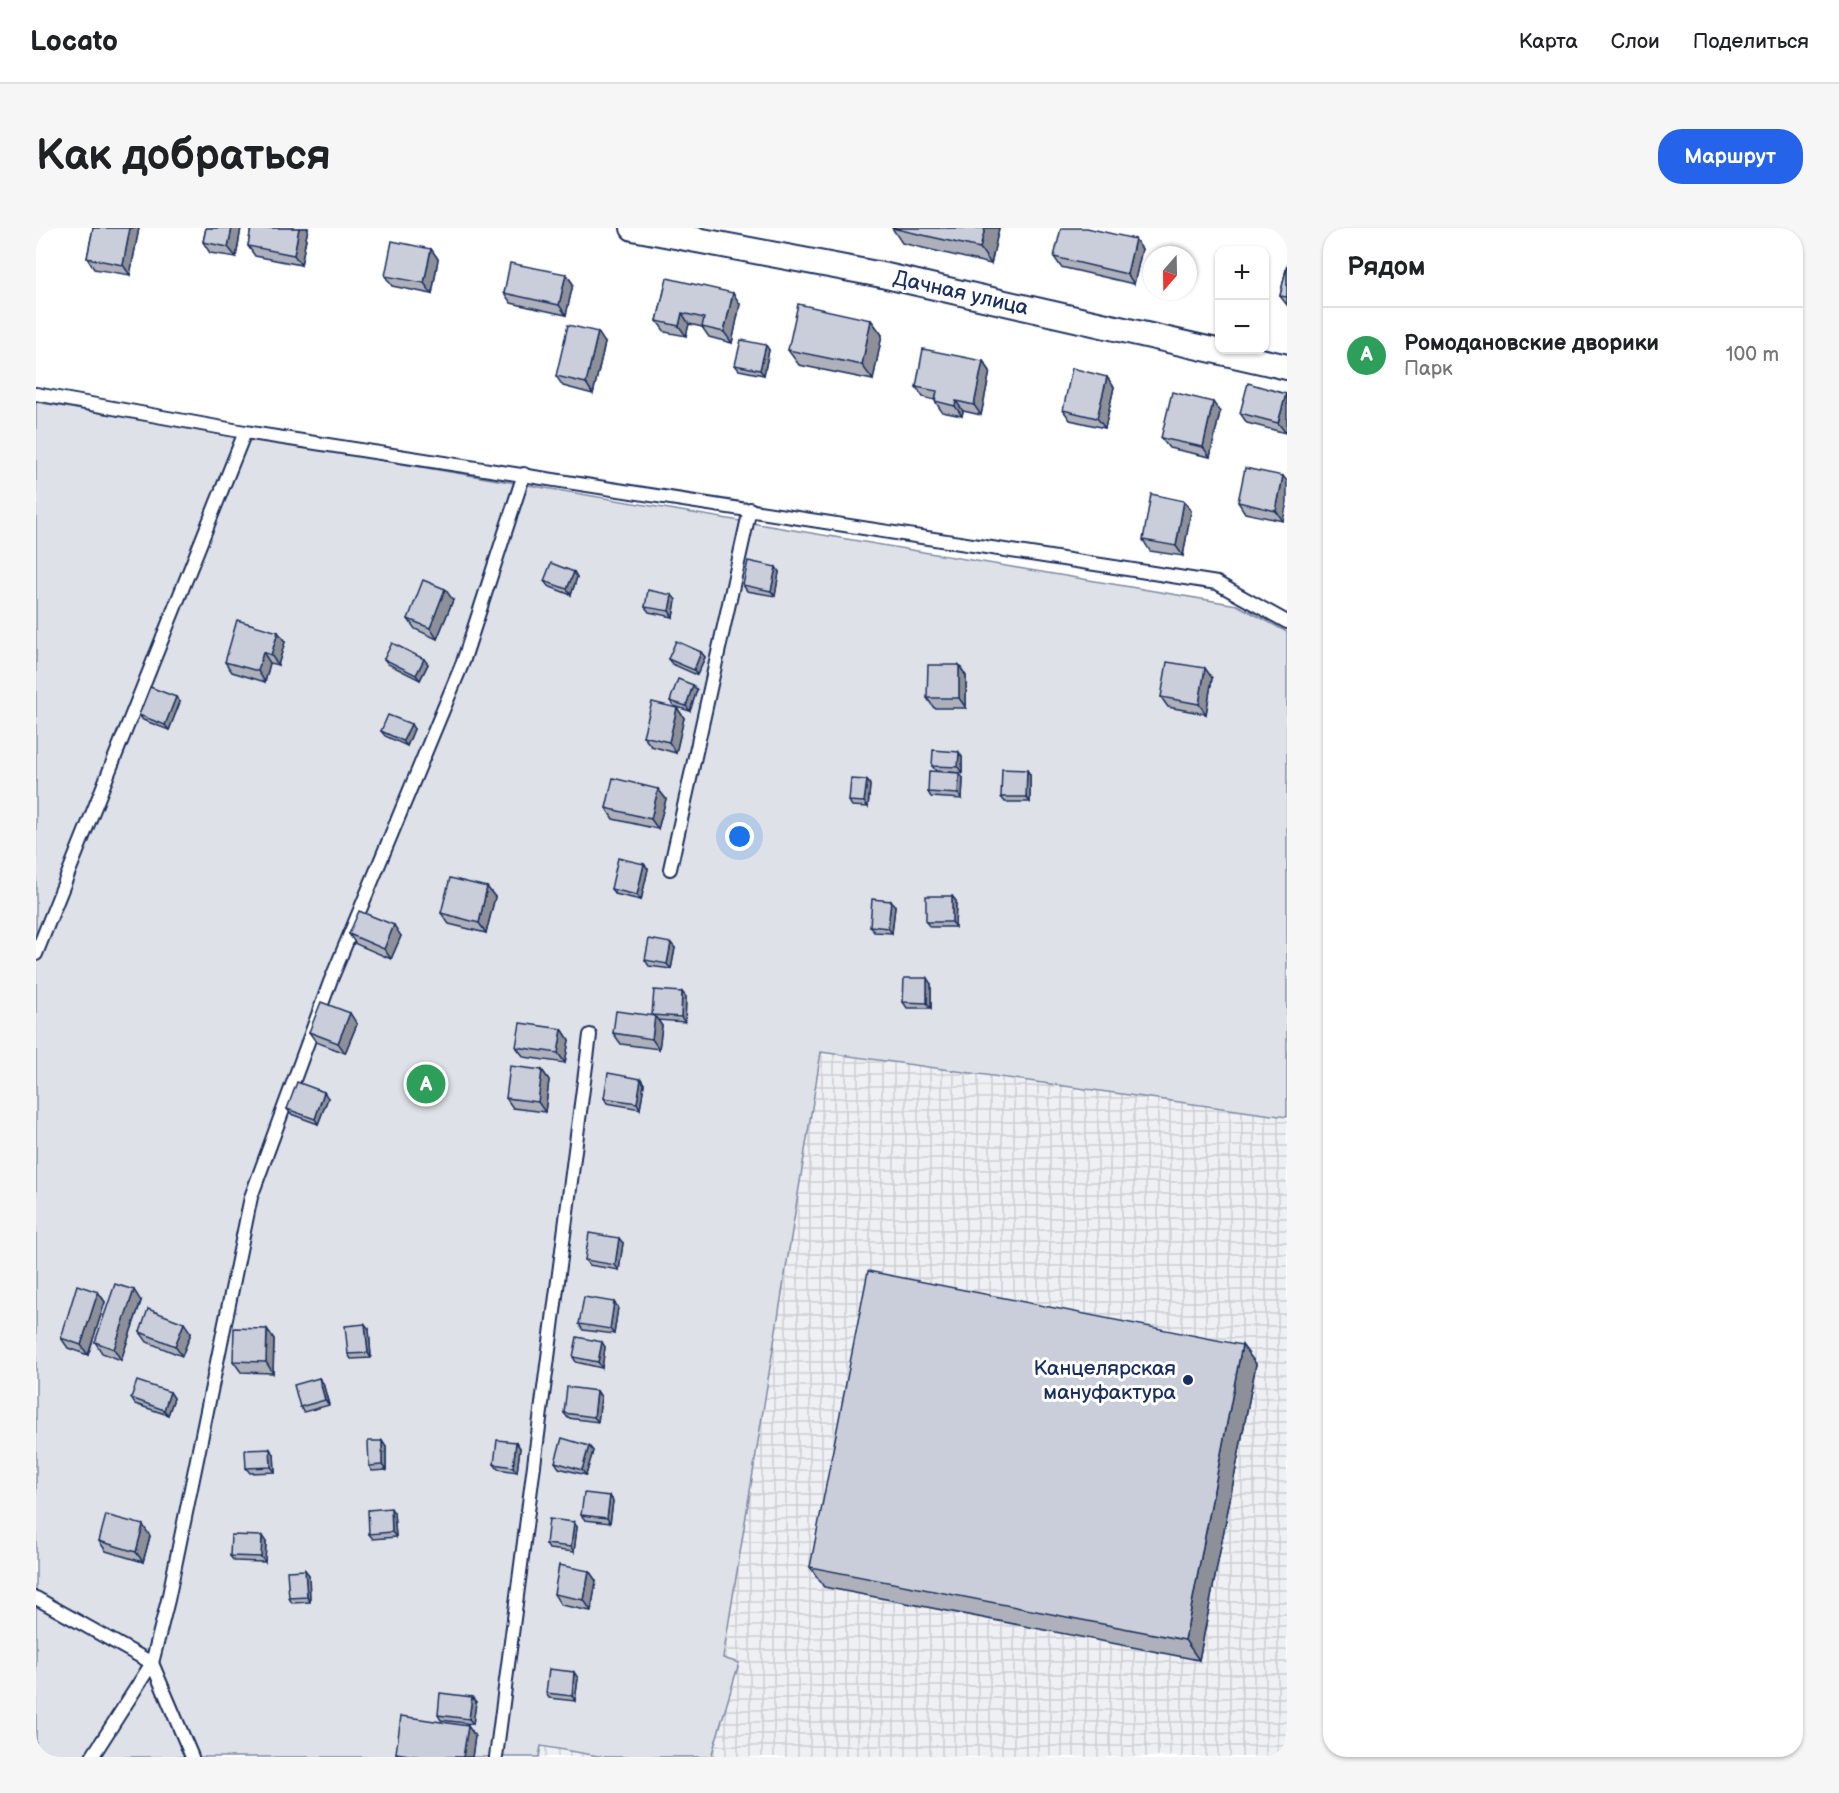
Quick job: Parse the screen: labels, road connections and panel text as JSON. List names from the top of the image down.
{
  "streets": {
    "street": ["Дачная улица"]
  },
  "places": ["Канцелярская мануфактура"],
  "north": "bottom",
  "page": {
    "header": "Locato",
    "nav": ["Карта", "Слои", "Поделиться"],
    "buttons": "Маршрут",
    "title": "Как добраться",
    "heading": "Рядом",
    "map_buttons": ["+", "−"],
    "list": [
      {
        "mark": "A",
        "name": "Ромодановские дворики",
        "note": "Парк",
        "value": "100 m"
      }
    ],
    "pins": "A"
  }
}
